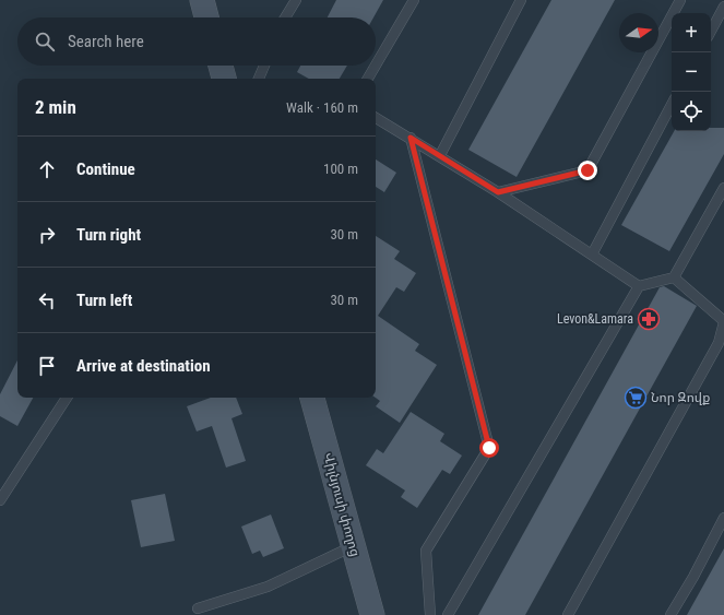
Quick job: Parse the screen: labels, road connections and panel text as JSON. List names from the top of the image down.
{
  "streets": {
    "street": ["Վիլնյուսի փողոց"]
  },
  "places": {
    "pharmacy": ["Levon&Lamara"],
    "supermarket": ["Նոր Զովք"]
  },
  "north": "right",
  "page": {
    "map_buttons": ["+", "−"],
    "search": "Search here",
    "heading": ["2 min", "Walk · 160 m"],
    "list": [
      ["Continue", "100 m"],
      ["Turn right", "30 m"],
      ["Turn left", "30 m"],
      "Arrive at destination"
    ]
  }
}
